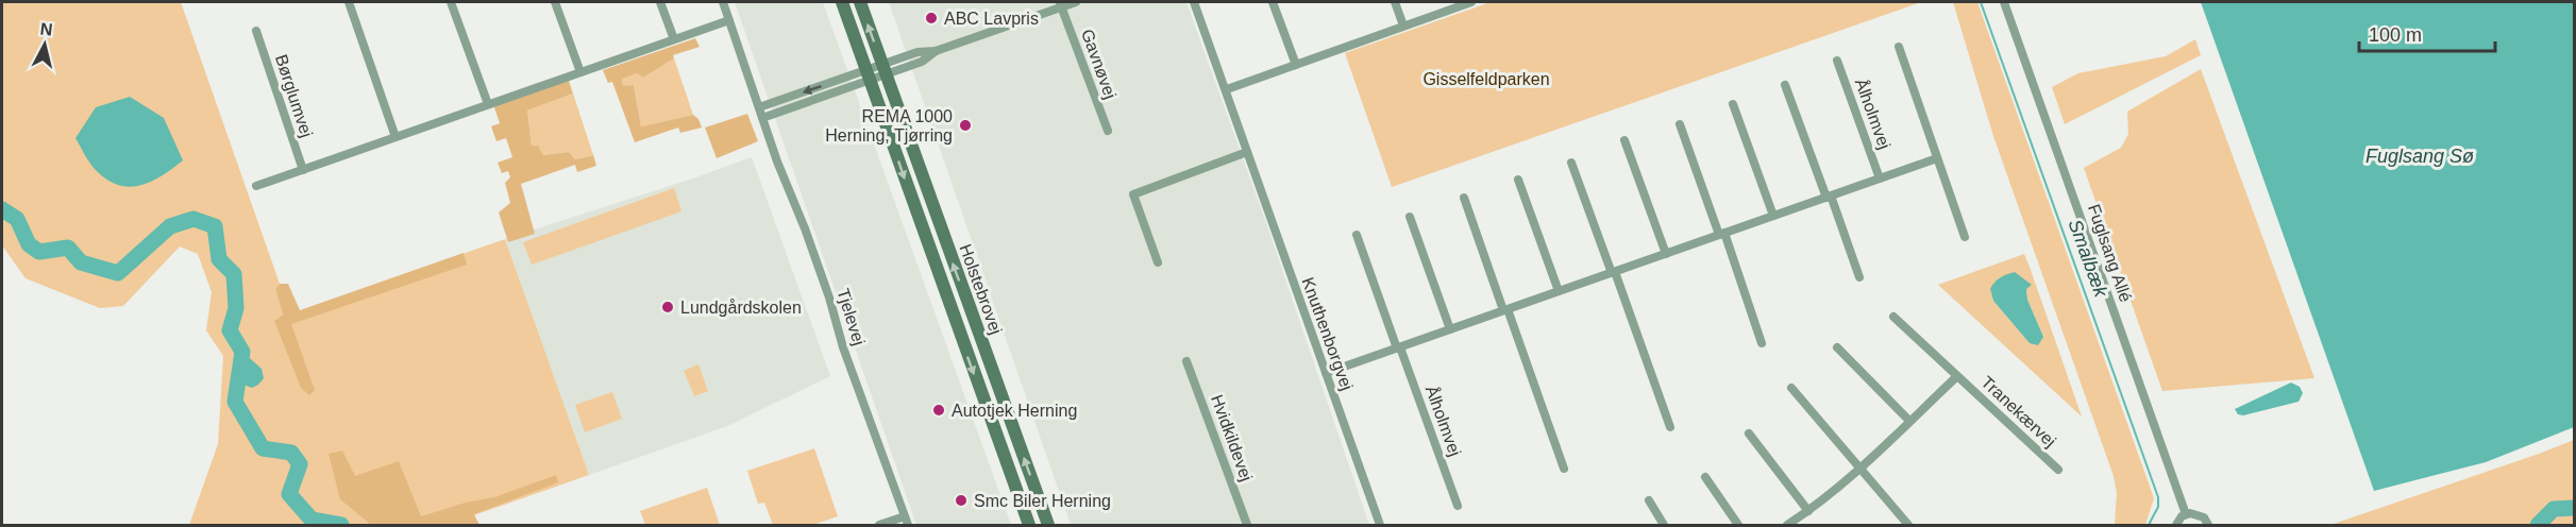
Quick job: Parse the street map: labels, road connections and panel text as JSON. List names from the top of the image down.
{
  "streets": {
    "main road": ["Holstebrovej"],
    "street": [
      "Gavnøvej",
      "Børglumvej",
      "Ålholmvej",
      "Fuglsang Allé",
      "Tjelevej",
      "Knuthenborgvej",
      "Tranekærvej",
      "Hvidkildevej"
    ]
  },
  "crossings": [
    ["Ålholmvej", "Knuthenborgvej"]
  ],
  "water": ["Fuglsang Sø", "Smalbæk"],
  "parks": ["Gisselfeldparken"],
  "places": [
    "ABC Lavpris",
    "REMA 1000 Herning, Tjørring",
    "Lundgårdskolen",
    "Autotjek Herning",
    "Smc Biler Herning"
  ],
  "scale_bar": "100 m",
  "north": "top"
}
